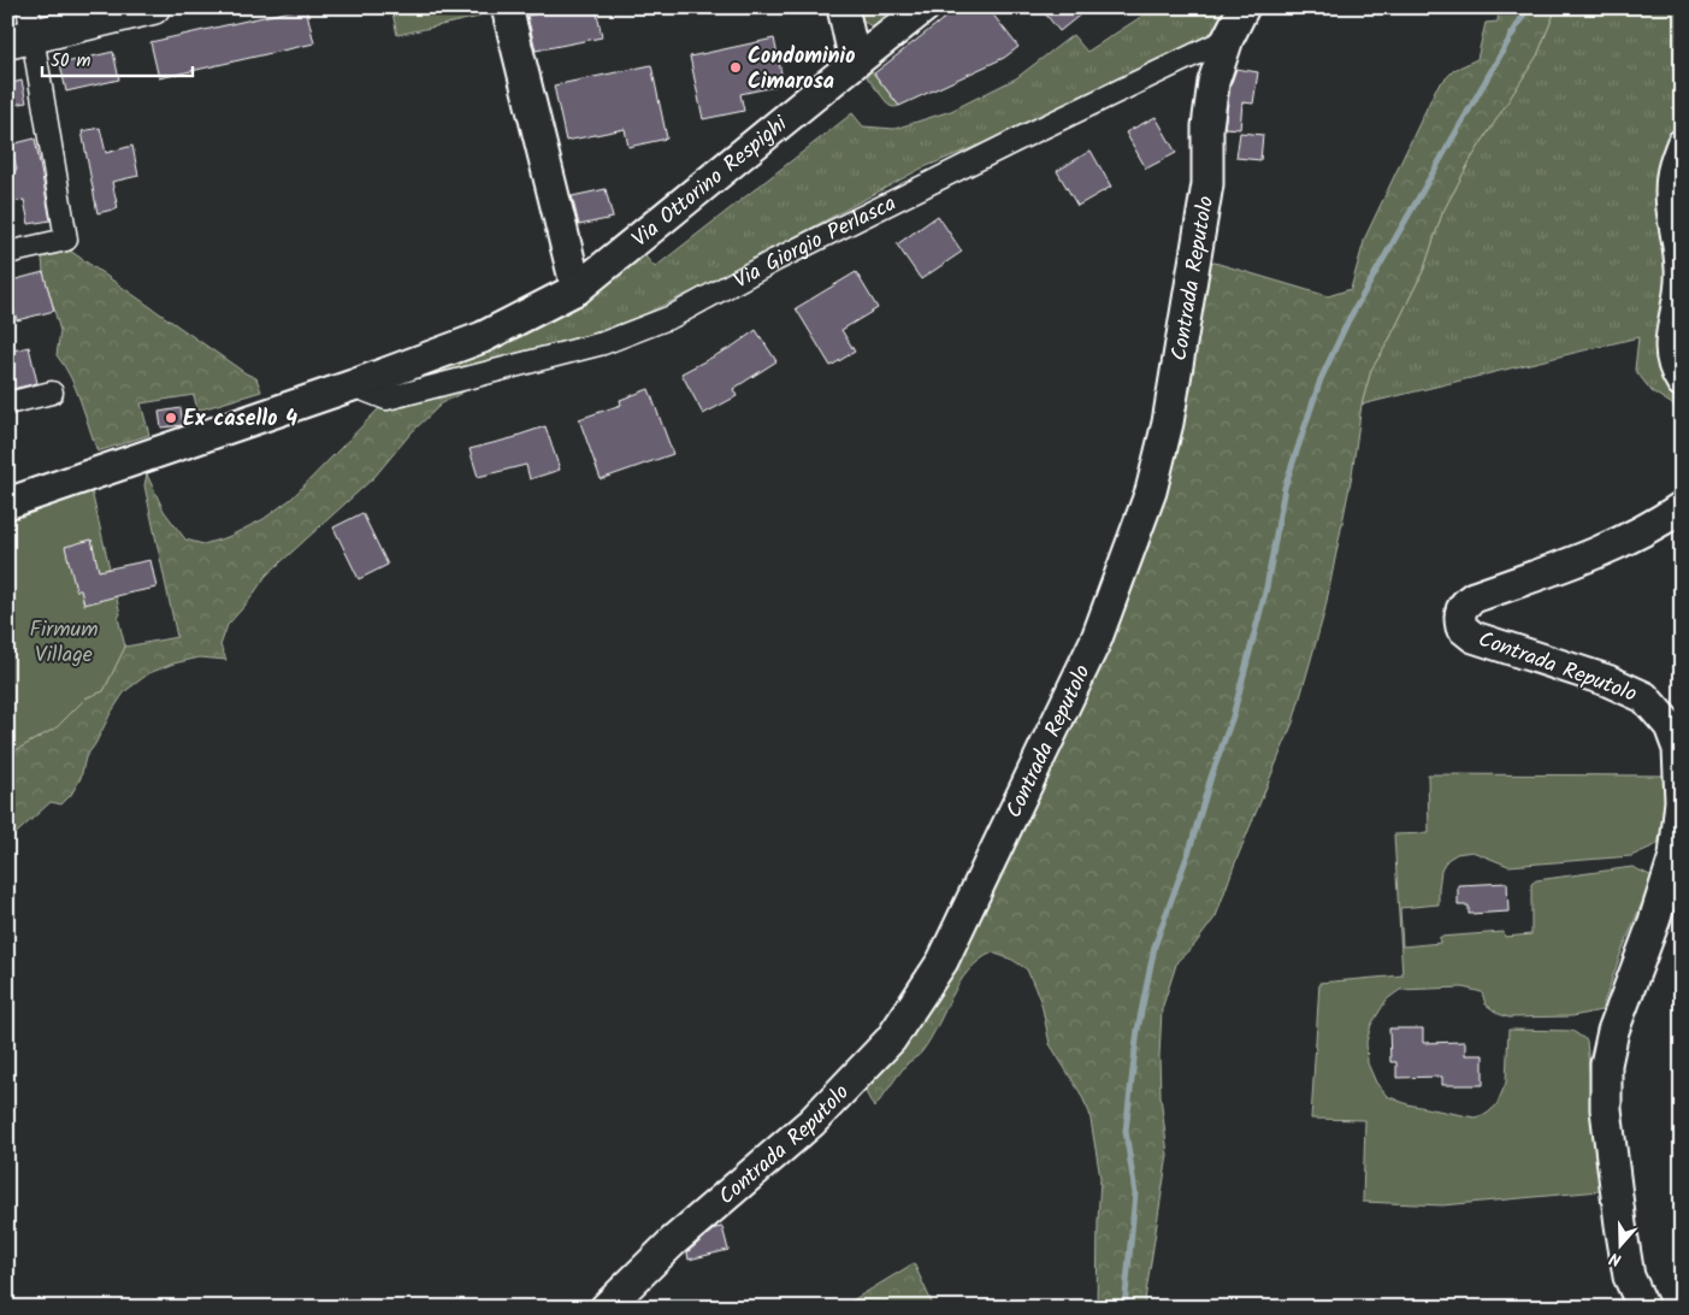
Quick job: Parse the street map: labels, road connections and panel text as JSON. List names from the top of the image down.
{
  "streets": {
    "street": ["Via Ottorino Respighi", "Via Giorgio Perlasca", "Contrada Reputolo"]
  },
  "crossings": [
    ["Via Ottorino Respighi", "Via Giorgio Perlasca"],
    ["Via Giorgio Perlasca", "Contrada Reputolo"]
  ],
  "parks": ["Firmum Village"],
  "places": ["Condominio Cimarosa", "Ex casello 4"],
  "scale_bar": "50 m",
  "north": "bottom"
}
